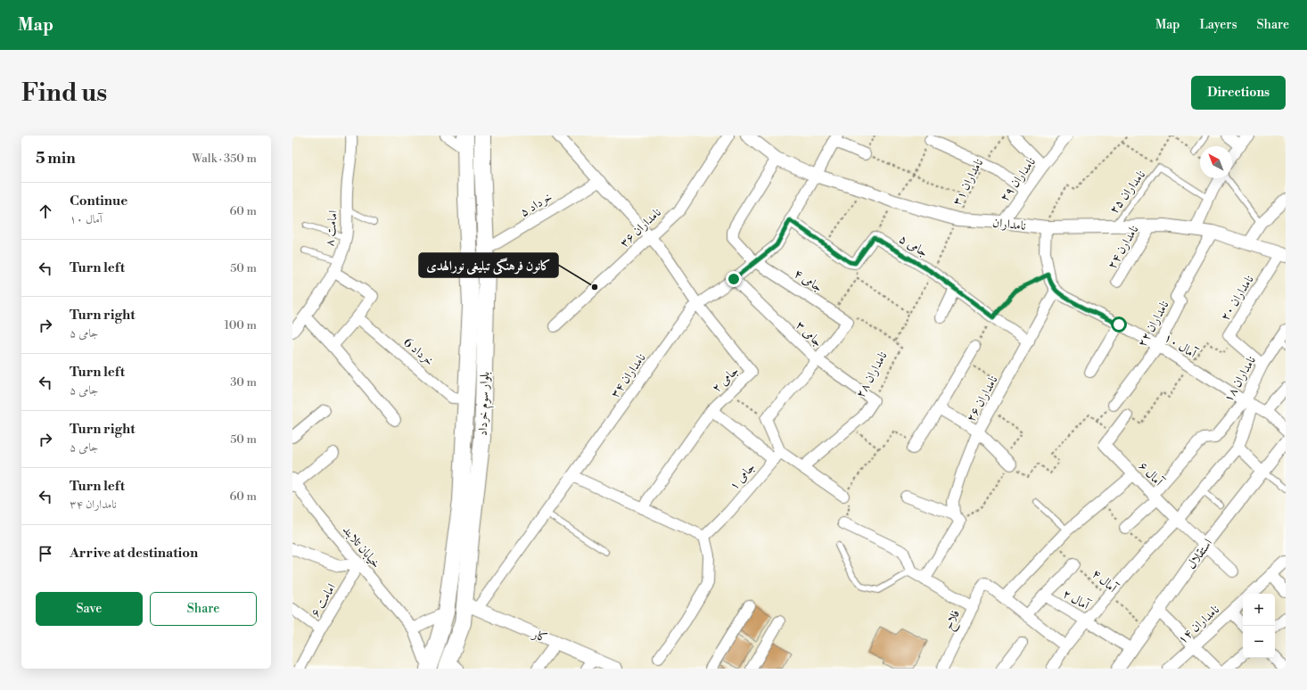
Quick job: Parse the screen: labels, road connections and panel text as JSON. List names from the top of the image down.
{
  "streets": {
    "main road": ["بلوار سوم خرداد"],
    "street": [
      "نامداران ۲۹",
      "خرداد ۵",
      "نامداران",
      "نامداران ۳۶",
      "امامت ۸",
      "جامی ۵",
      "نامدارن ۲۴",
      "جامی ۴",
      "نامداران ۲۰",
      "نامداران ۲۲",
      "جامی ۳",
      "آمال ۱۰",
      "خرداد 6",
      "نامداران ۲۸",
      "نامداران ۳۴",
      "جامی ۲",
      "نامداران ۱۸",
      "نامداران ۲۶",
      "آمال ۶",
      "جامی ۱",
      "خیابان تلابند",
      "استقلال",
      "آمال ۲",
      "امامت ۶",
      "فلاح",
      "نامداران ۱۴",
      "کار"
    ],
    "lane": ["نامداران ۲۵"],
    "path": ["نامداران ۳۱", "آمال ۴"]
  },
  "crossings": [
    ["نامداران ۲۹", "نامداران"],
    ["نامداران ۳۱", "نامداران"],
    ["نامداران ۳۱", "نامداران ۲۸"],
    ["نامداران ۲۵", "نامداران"],
    ["خرداد ۵", "بلوار سوم خرداد"],
    ["نامداران", "نامدارن ۲۴"],
    ["نامداران", "جامی ۴"],
    ["نامداران", "نامداران ۲۰"],
    ["نامداران", "نامداران ۲۲"],
    ["نامداران", "نامداران ۲۸"],
    ["نامداران", "نامداران ۳۴"],
    ["جامی ۵", "نامداران ۲۸"],
    ["جامی ۵", "نامداران ۲۶"],
    ["جامی ۴", "نامداران ۳۴"],
    ["نامداران ۲۰", "نامداران ۱۸"],
    ["نامداران ۲۲", "آمال ۱۰"],
    ["جامی ۳", "نامداران ۲۸"],
    ["جامی ۳", "نامداران ۳۴"],
    ["آمال ۱۰", "نامداران ۱۸"],
    ["آمال ۱۰", "نامداران ۲۶"],
    ["خرداد 6", "بلوار سوم خرداد"],
    ["نامداران ۳۴", "جامی ۲"],
    ["نامداران ۳۴", "بلوار سوم خرداد"],
    ["نامداران ۳۴", "کار"],
    ["جامی ۲", "جامی ۱"],
    ["نامداران ۱۸", "آمال ۶"],
    ["بلوار سوم خرداد", "خیابان تلابند"],
    ["بلوار سوم خرداد", "کار"],
    ["آمال ۶", "استقلال"],
    ["خیابان تلابند", "امامت ۶"],
    ["استقلال", "آمال ۴"],
    ["استقلال", "آمال ۲"],
    ["آمال ۴", "آمال ۲"]
  ],
  "places": ["کانون فرهنگی تبلیغی نورالهدی"],
  "north": "top left",
  "page": {
    "header": "Map",
    "nav": ["Map", "Layers", "Share"],
    "buttons": [
      "Directions",
      ["Save", "Share"]
    ],
    "title": "Find us",
    "heading": ["5 min", "Walk · 350 m"],
    "list": [
      ["Continue", "آمال ۱۰", "60 m"],
      ["Turn left", "50 m"],
      ["Turn right", "جامی ۵", "100 m"],
      ["Turn left", "جامی ۵", "30 m"],
      ["Turn right", "جامی ۵", "50 m"],
      ["Turn left", "نامداران ۳۴", "60 m"],
      "Arrive at destination"
    ],
    "map_buttons": ["+", "−"]
  }
}
